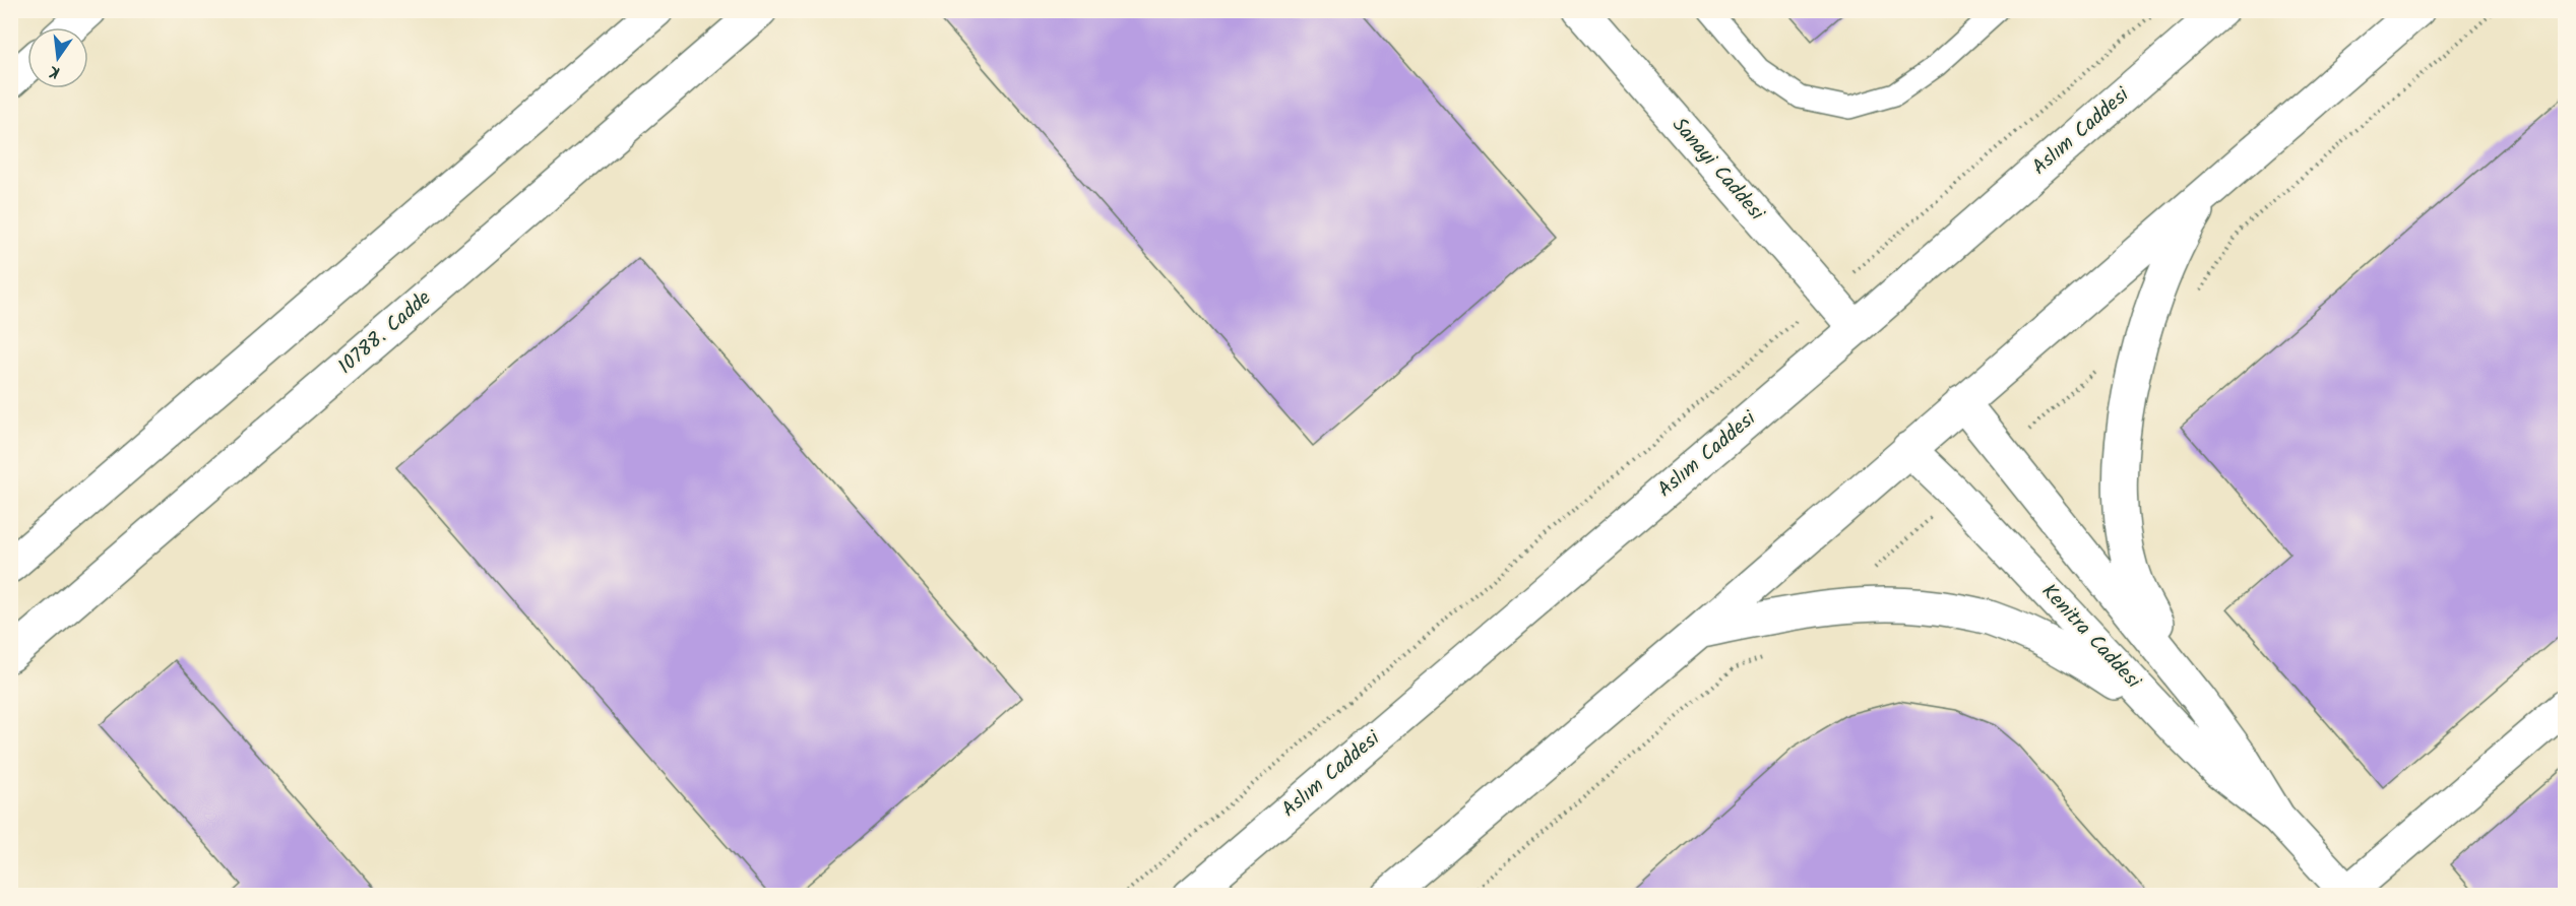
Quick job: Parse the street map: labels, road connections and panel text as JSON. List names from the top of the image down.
{
  "streets": {
    "street": [
      "Aslım Caddesi",
      "Sanayi Caddesi",
      "10788. Cadde",
      "Kenitra Caddesi"
    ]
  },
  "crossings": [
    ["Aslım Caddesi", "Sanayi Caddesi"]
  ],
  "north": "bottom"
}
